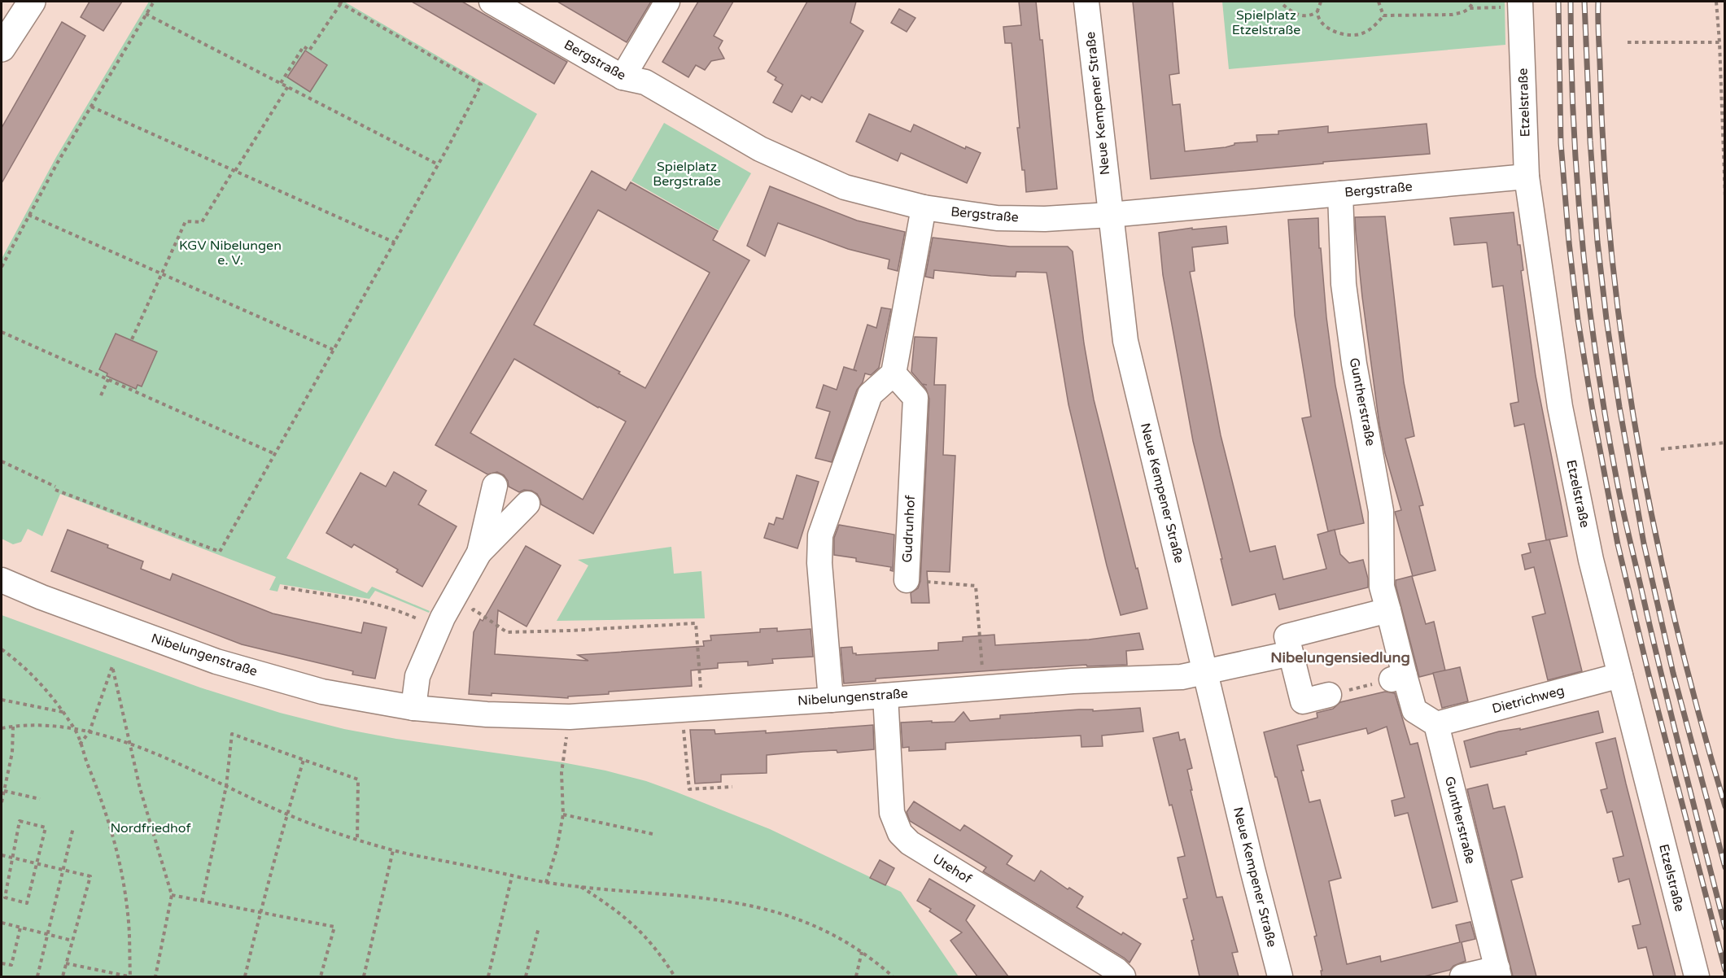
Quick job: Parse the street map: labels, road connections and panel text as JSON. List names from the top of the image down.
{
  "streets": {
    "street": [
      "Bergstraße",
      "Etzelstraße",
      "Neue Kempener Straße",
      "Guntherstraße",
      "Gudrunhof",
      "Nibelungenstraße",
      "Dietrichweg",
      "Utehof"
    ]
  },
  "crossings": [
    ["Bergstraße", "Etzelstraße"],
    ["Bergstraße", "Neue Kempener Straße"],
    ["Bergstraße", "Guntherstraße"],
    ["Etzelstraße", "Dietrichweg"],
    ["Neue Kempener Straße", "Nibelungenstraße"],
    ["Guntherstraße", "Dietrichweg"],
    ["Gudrunhof", "Nibelungenstraße"],
    ["Nibelungenstraße", "Utehof"]
  ],
  "districts": ["Nibelungensiedlung"],
  "parks": [
    "Spielplatz Etzelstraße",
    "Spielplatz Bergstraße",
    "KGV Nibelungen e. V.",
    "Nordfriedhof"
  ]
}
